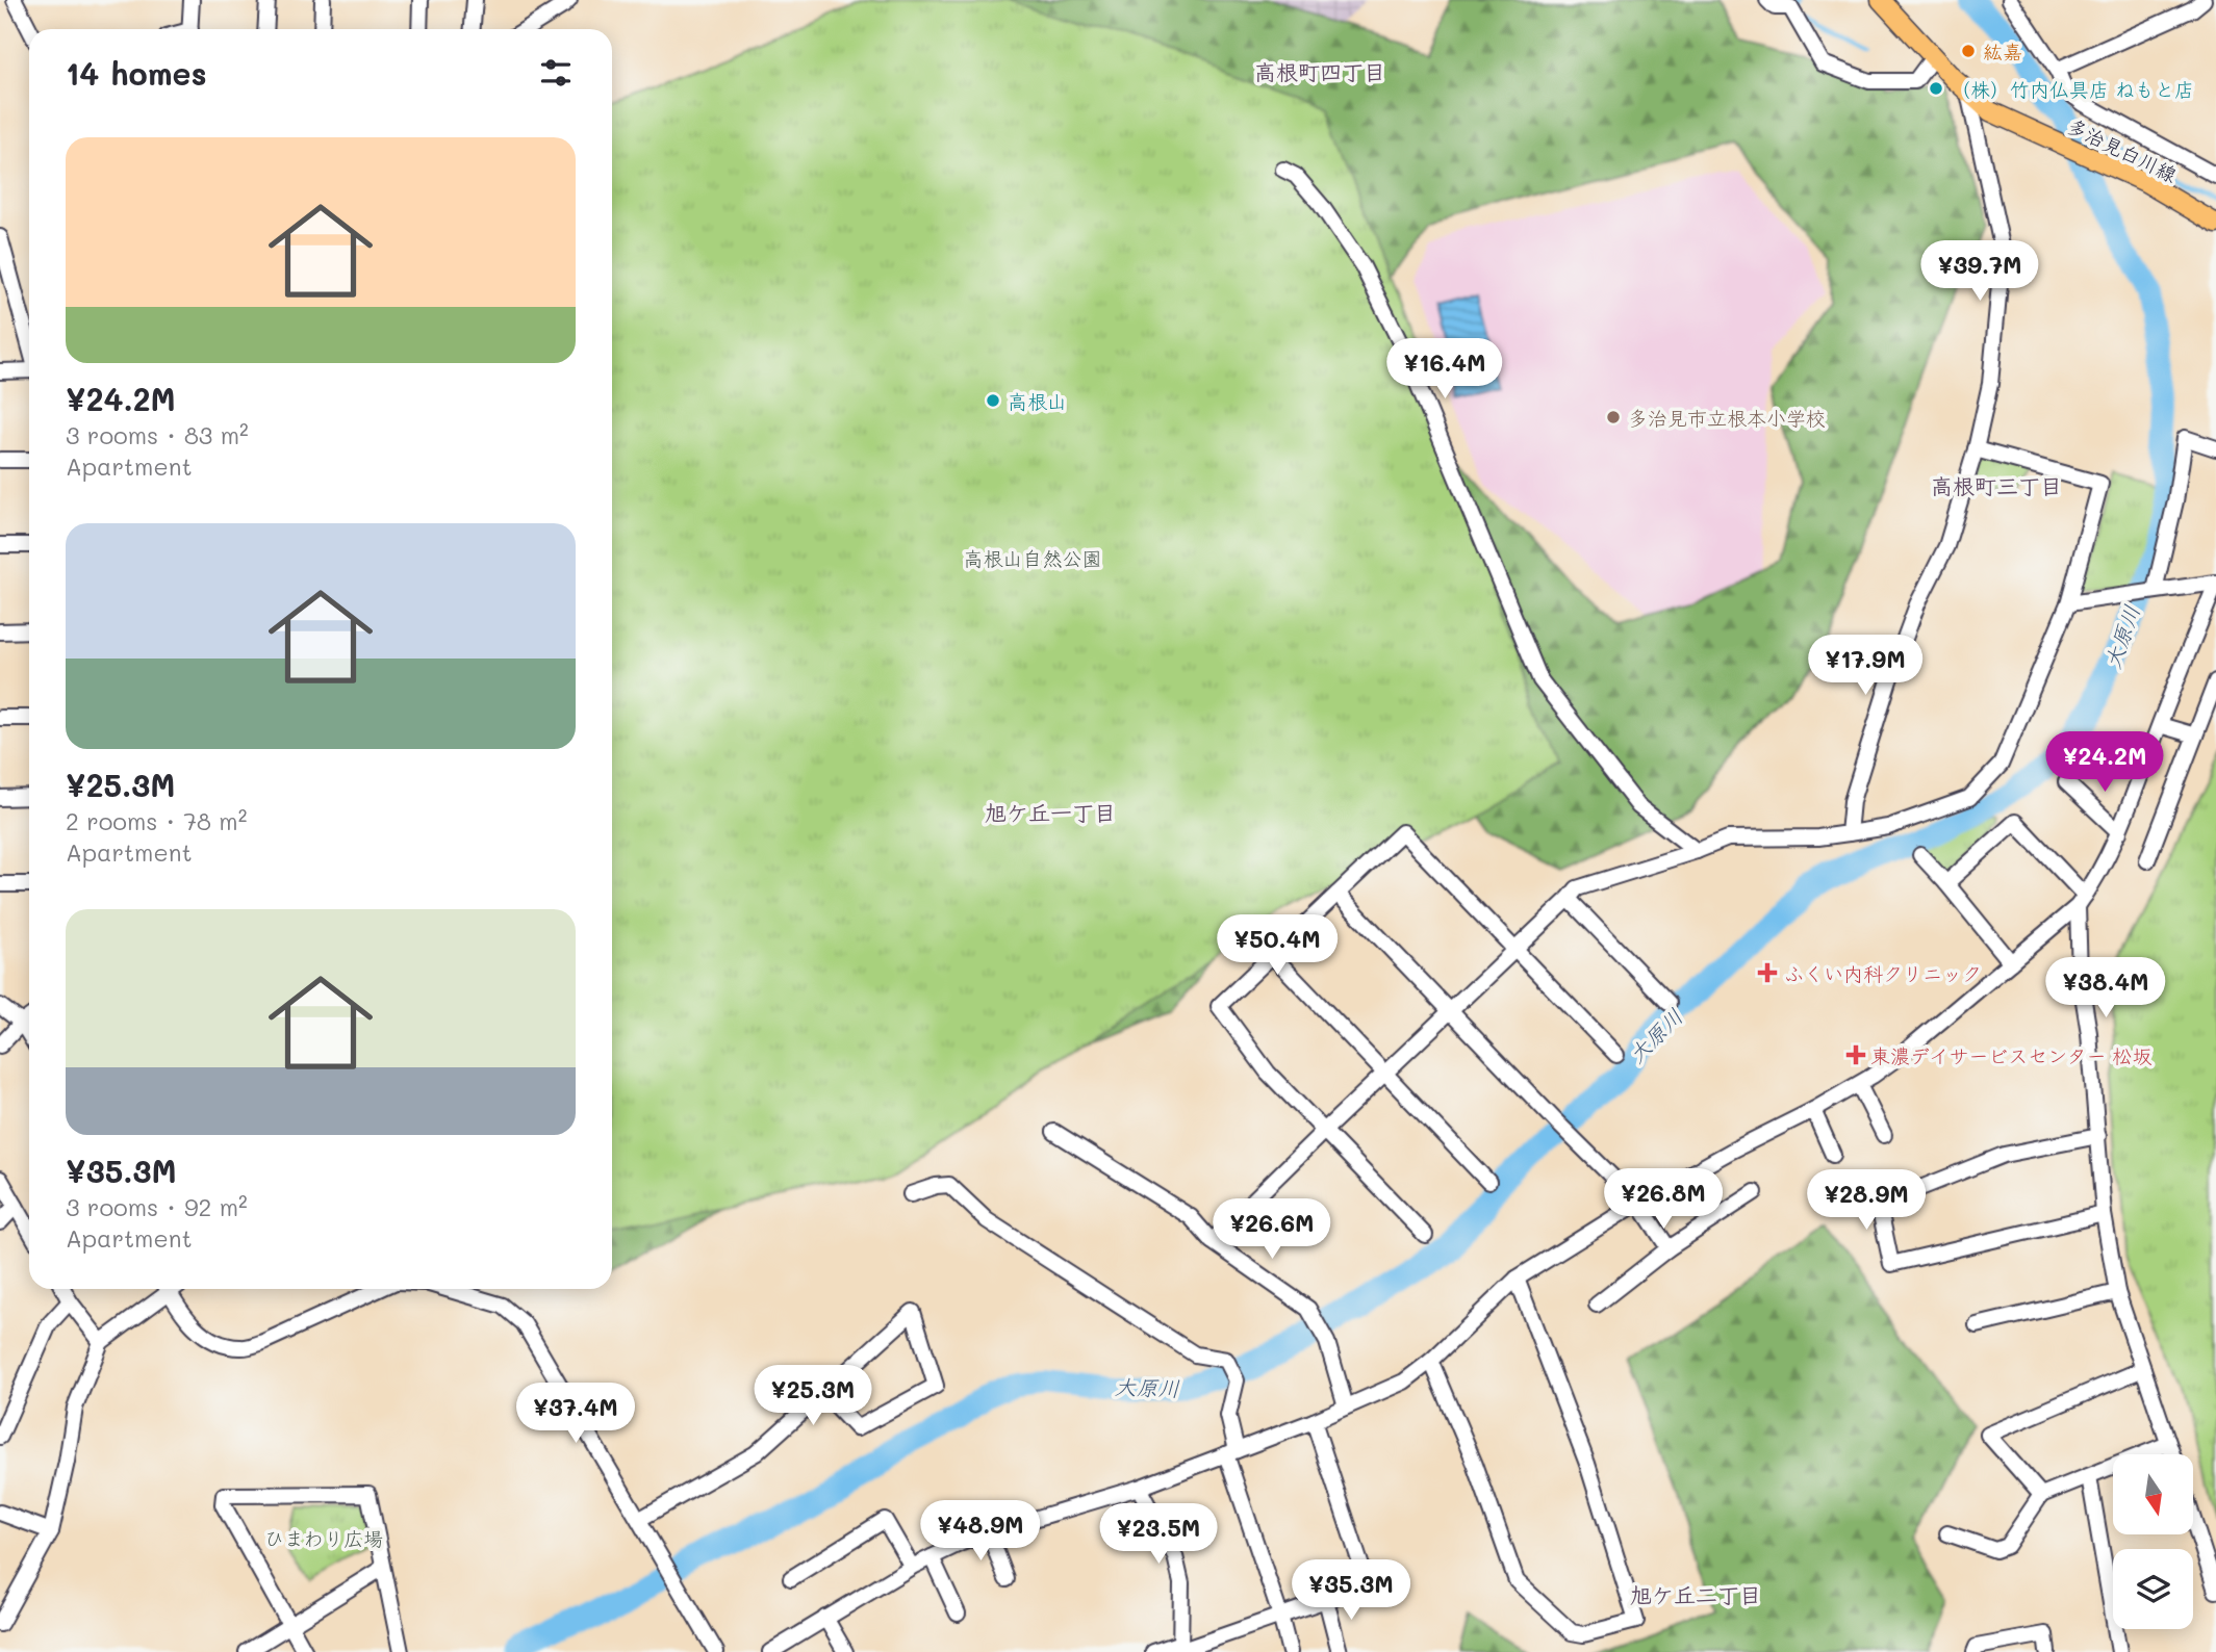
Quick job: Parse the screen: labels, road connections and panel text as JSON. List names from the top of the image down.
{
  "streets": {
    "main road": ["多治見白川線"]
  },
  "districts": [
    "高根町四丁目",
    "高根町三丁目",
    "旭ケ丘一丁目",
    "旭ケ丘二丁目"
  ],
  "water": ["大原川"],
  "parks": ["高根山自然公園", "ひまわり広場"],
  "places": {
    "other": [
      "紘嘉",
      "（株）竹内仏具店 ねもと店",
      "高根山",
      "多治見市立根本小学校"
    ],
    "health": ["ふくい内科クリニック", "東濃デイサービスセンター 松坂"]
  },
  "north": "bottom",
  "page": {
    "heading": "14 homes",
    "list": [
      {
        "name": "¥24.2M",
        "note": "3 rooms · 83 m² · Apartment"
      },
      {
        "name": "¥25.3M",
        "note": "2 rooms · 78 m² · Apartment"
      },
      {
        "name": "¥35.3M",
        "note": "3 rooms · 92 m² · Apartment"
      }
    ],
    "price": [
      "¥39.7M",
      "¥16.4M",
      "¥17.9M",
      "¥24.2M",
      "¥50.4M",
      "¥38.4M",
      "¥26.8M",
      "¥28.9M",
      "¥26.6M",
      "¥25.3M",
      "¥37.4M",
      "¥48.9M",
      "¥23.5M",
      "¥35.3M"
    ]
  }
}
